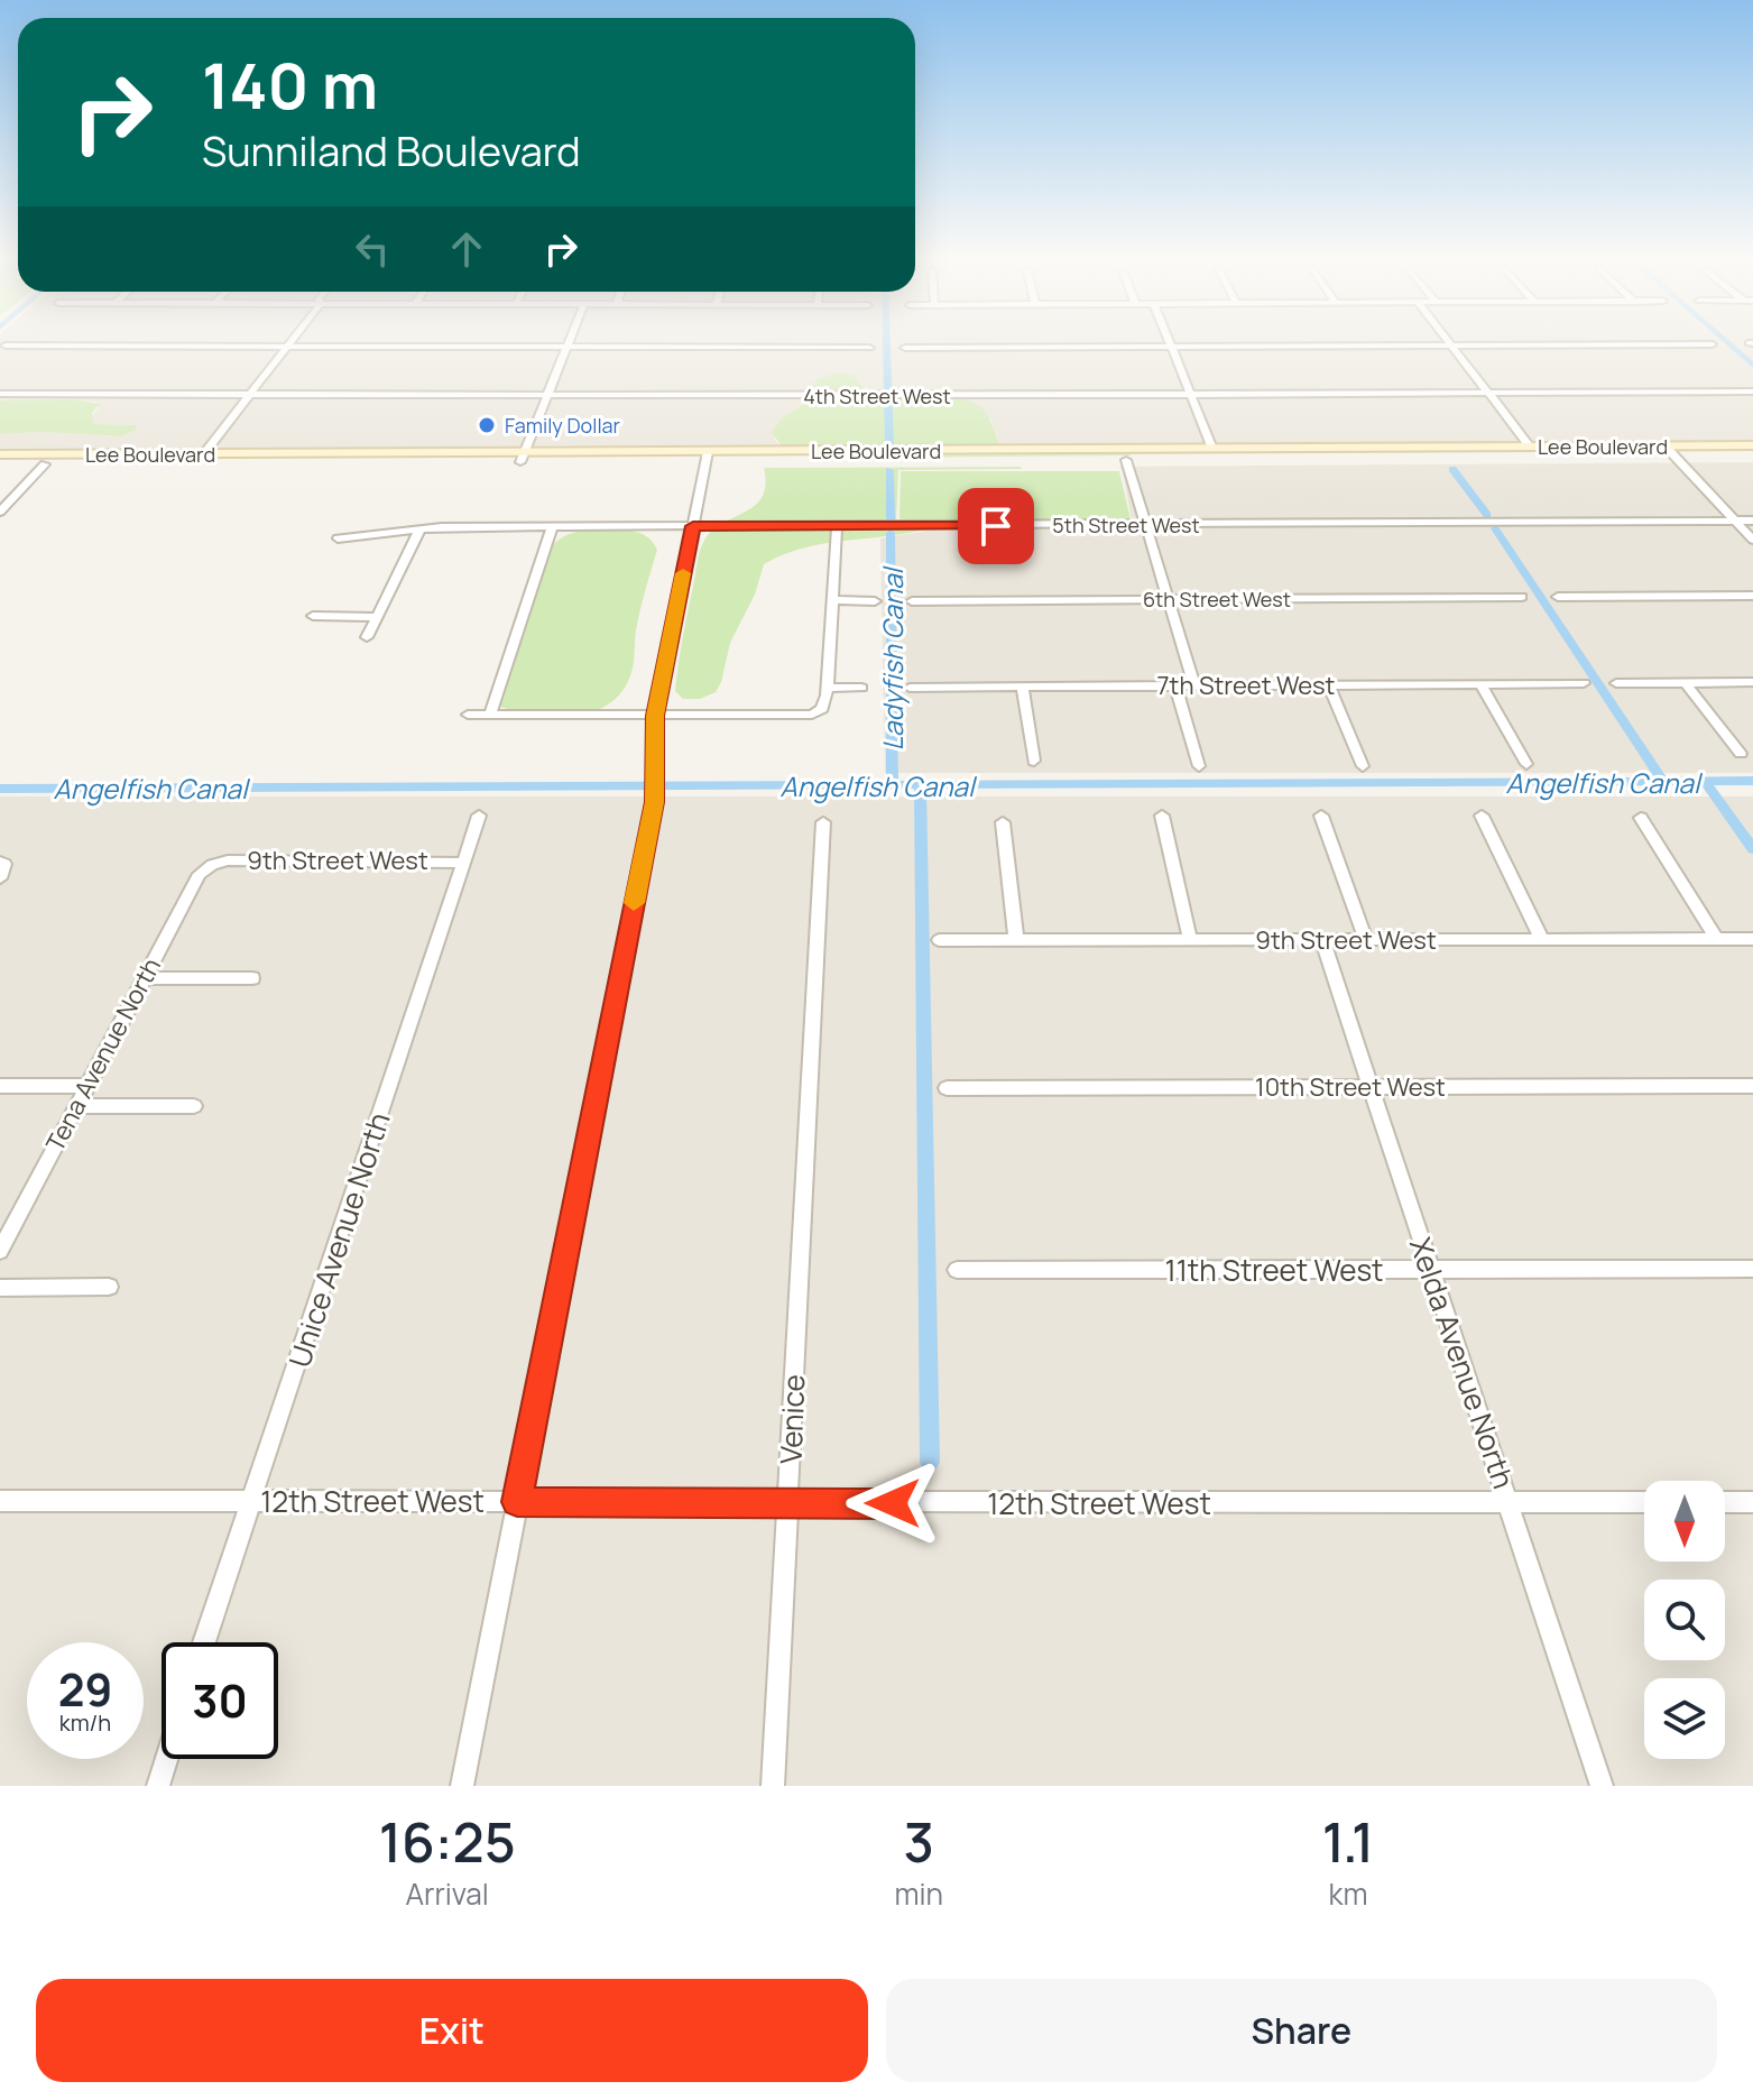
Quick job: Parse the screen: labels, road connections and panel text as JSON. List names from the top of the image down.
{
  "streets": {
    "main road": ["Lee Boulevard"],
    "street": [
      "4th Street West",
      "5th Street West",
      "6th Street West",
      "7th Street West",
      "9th Street West",
      "Tena Avenue North",
      "10th Street West",
      "Unice Avenue North",
      "11th Street West",
      "Xelda Avenue North",
      "Venice",
      "12th Street West"
    ]
  },
  "crossings": [
    ["9th Street West", "Tena Avenue North"],
    ["9th Street West", "Unice Avenue North"],
    ["9th Street West", "Xelda Avenue North"],
    ["10th Street West", "Xelda Avenue North"],
    ["Unice Avenue North", "12th Street West"],
    ["11th Street West", "Xelda Avenue North"],
    ["Xelda Avenue North", "12th Street West"],
    ["Venice", "12th Street West"]
  ],
  "water": ["Ladyfish Canal", "Angelfish Canal"],
  "places": ["Family Dollar"],
  "north": "bottom",
  "page": {
    "turn": ["140 m", "Sunniland Boulevard"],
    "speed": "29 km/h",
    "limit": "30",
    "eta": [
      "16:25",
      "Arrival",
      "3",
      "min",
      "1.1",
      "km"
    ],
    "buttons": ["Exit", "Share"]
  }
}
